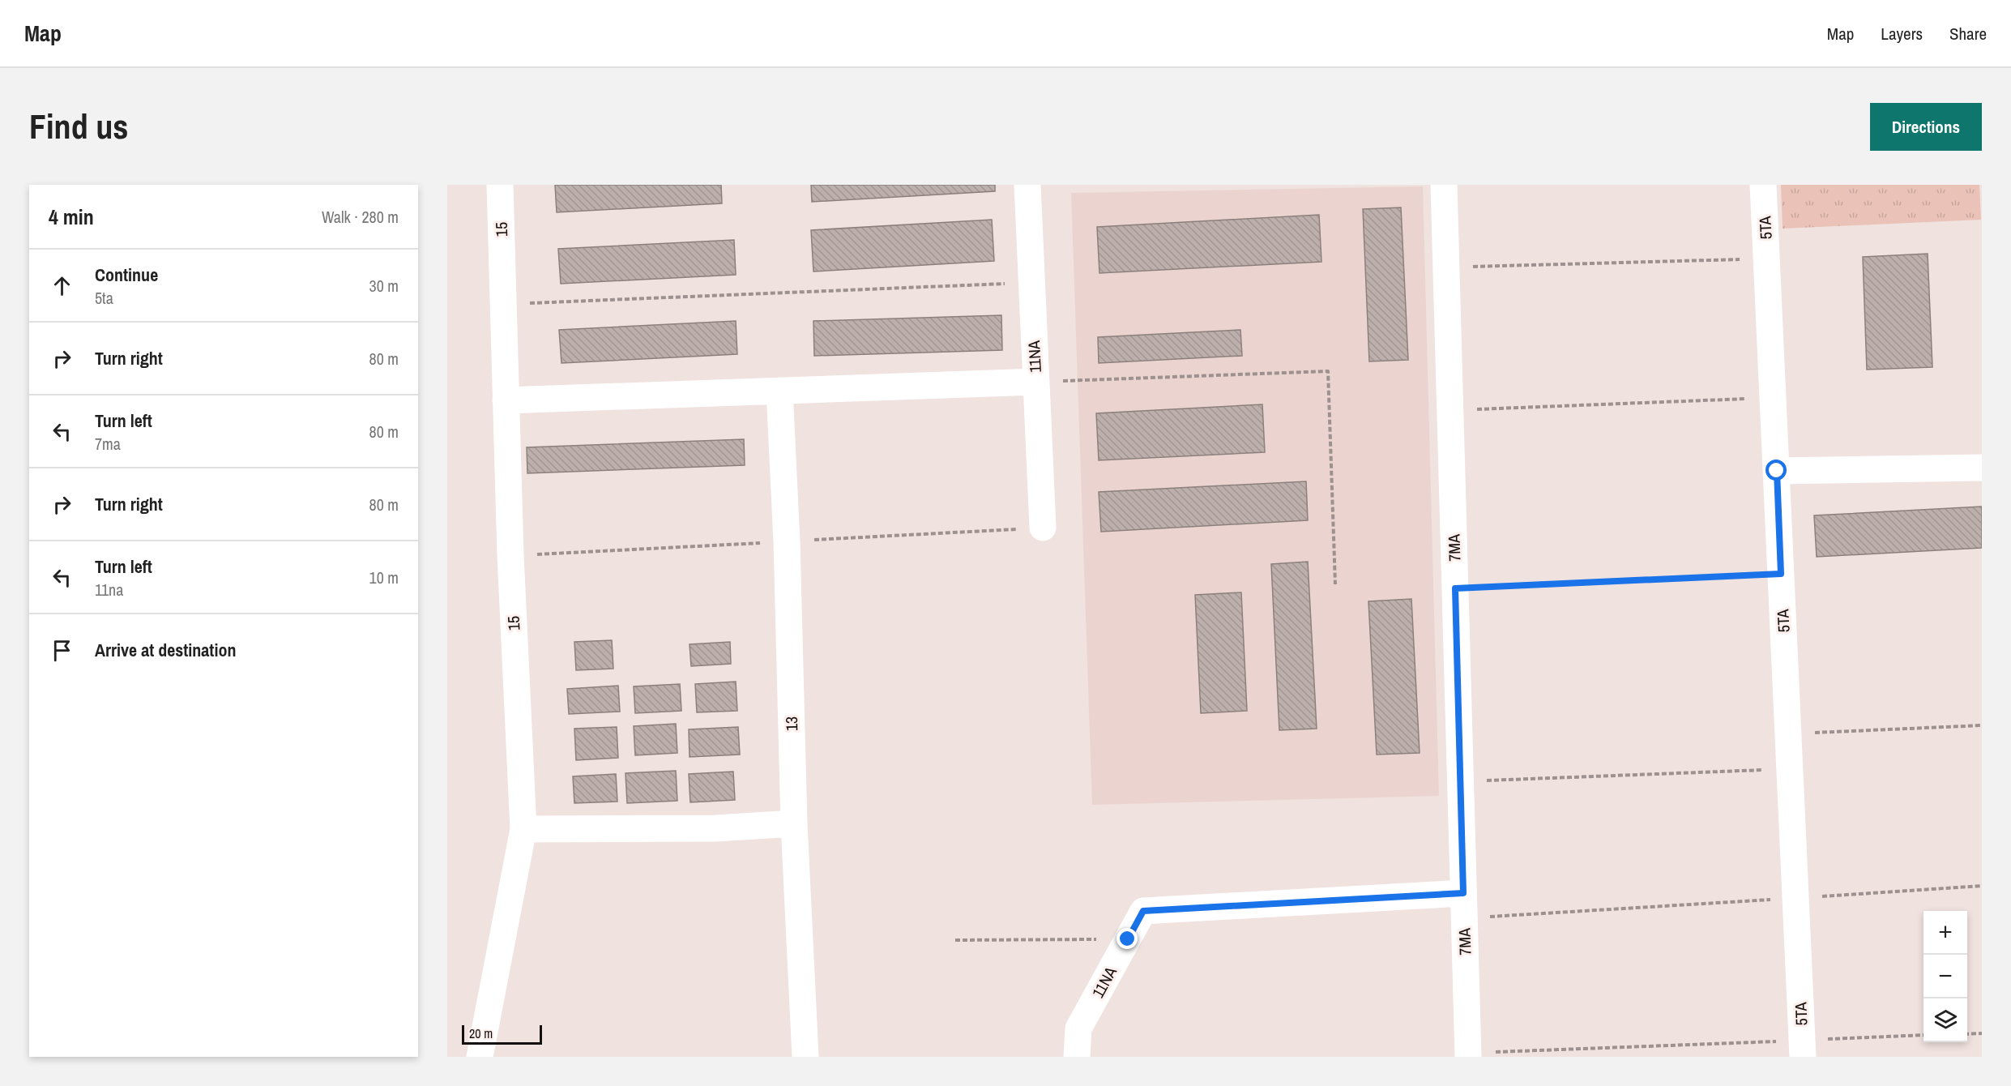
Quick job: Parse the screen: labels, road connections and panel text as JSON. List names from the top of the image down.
{
  "streets": {
    "street": [
      "5TA",
      "15",
      "11NA",
      "7MA",
      "13"
    ]
  },
  "crossings": [
    ["11NA", "7MA"]
  ],
  "scale_bar": "20 m",
  "page": {
    "header": "Map",
    "nav": ["Map", "Layers", "Share"],
    "buttons": "Directions",
    "title": "Find us",
    "heading": ["4 min", "Walk · 280 m"],
    "list": [
      ["Continue", "5ta", "30 m"],
      ["Turn right", "80 m"],
      ["Turn left", "7ma", "80 m"],
      ["Turn right", "80 m"],
      ["Turn left", "11na", "10 m"],
      "Arrive at destination"
    ],
    "map_buttons": ["+", "−"],
    "scale": "20 m"
  }
}
